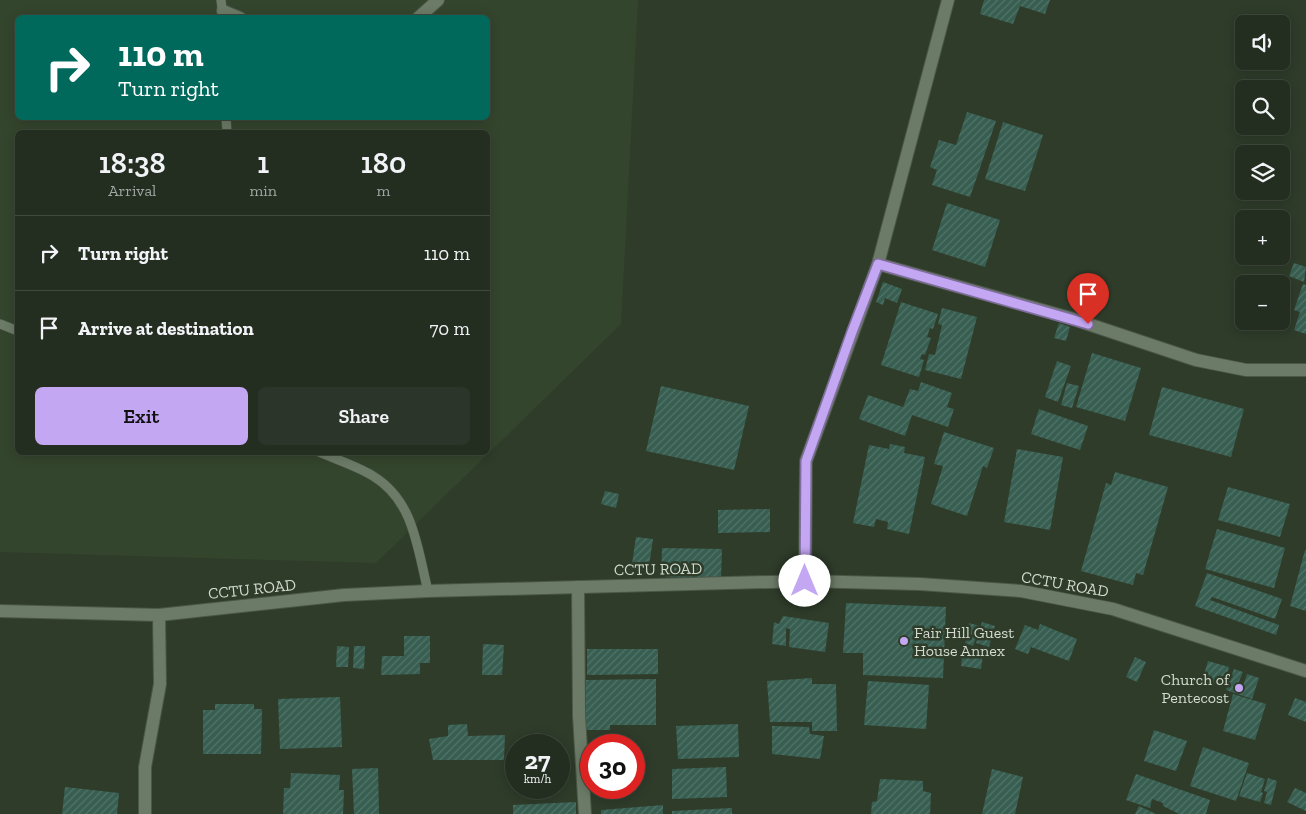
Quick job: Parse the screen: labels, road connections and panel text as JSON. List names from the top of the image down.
{
  "streets": {
    "street": ["CCTU ROAD"]
  },
  "places": ["Fair Hill Guest House Annex", "Church of Pentecost"],
  "page": {
    "map_buttons": ["+", "−"],
    "turn": ["110 m", "Turn right"],
    "eta": [
      "18:38",
      "Arrival",
      "1",
      "min",
      "180",
      "m"
    ],
    "list": [
      {
        "name": "Turn right",
        "value": "110 m"
      },
      {
        "name": "Arrive at destination",
        "value": "70 m"
      }
    ],
    "buttons": ["Exit", "Share"],
    "speed": "27 km/h",
    "limit": "30"
  }
}
